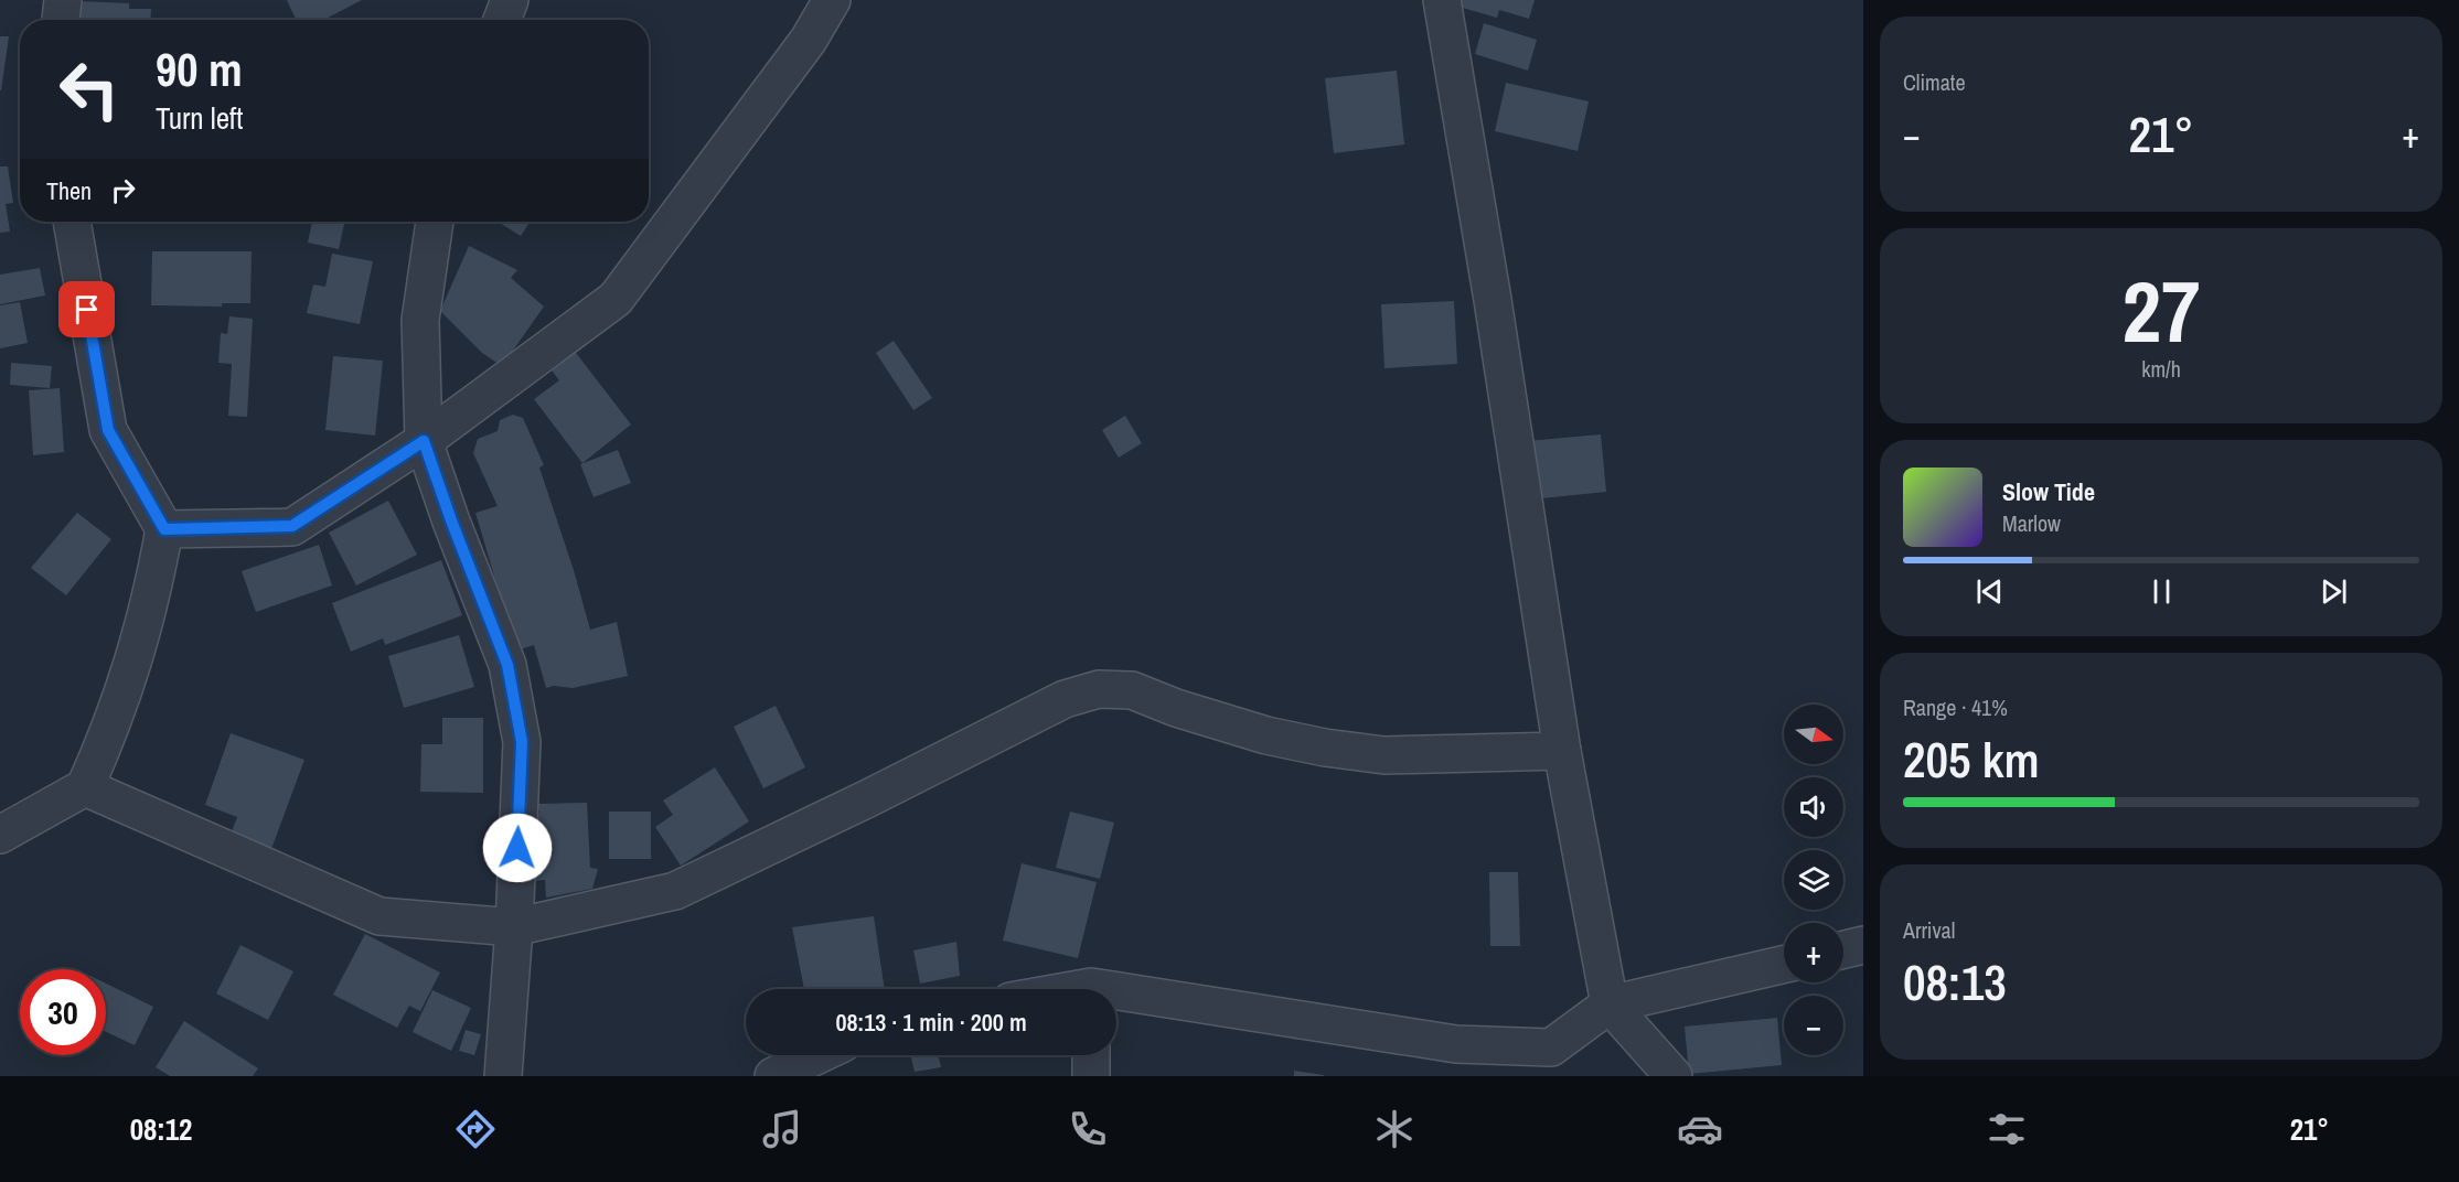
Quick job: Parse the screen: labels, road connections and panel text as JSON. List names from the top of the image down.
{
  "north": "right",
  "page": {
    "tile": [
      "Climate",
      ["27", "km/h"],
      ["Range · 41%", "205 km"],
      ["Arrival", "08:13"]
    ],
    "turn": ["90 m", "Turn left"],
    "heat": ["−", "21°", "+"],
    "then": "Then",
    "song": ["Slow Tide", "Marlow"],
    "map_buttons": ["+", "−"],
    "limit": "30",
    "trip": "08:13 · 1 min · 200 m",
    "tabs": ["08:12", "21°"]
  }
}
